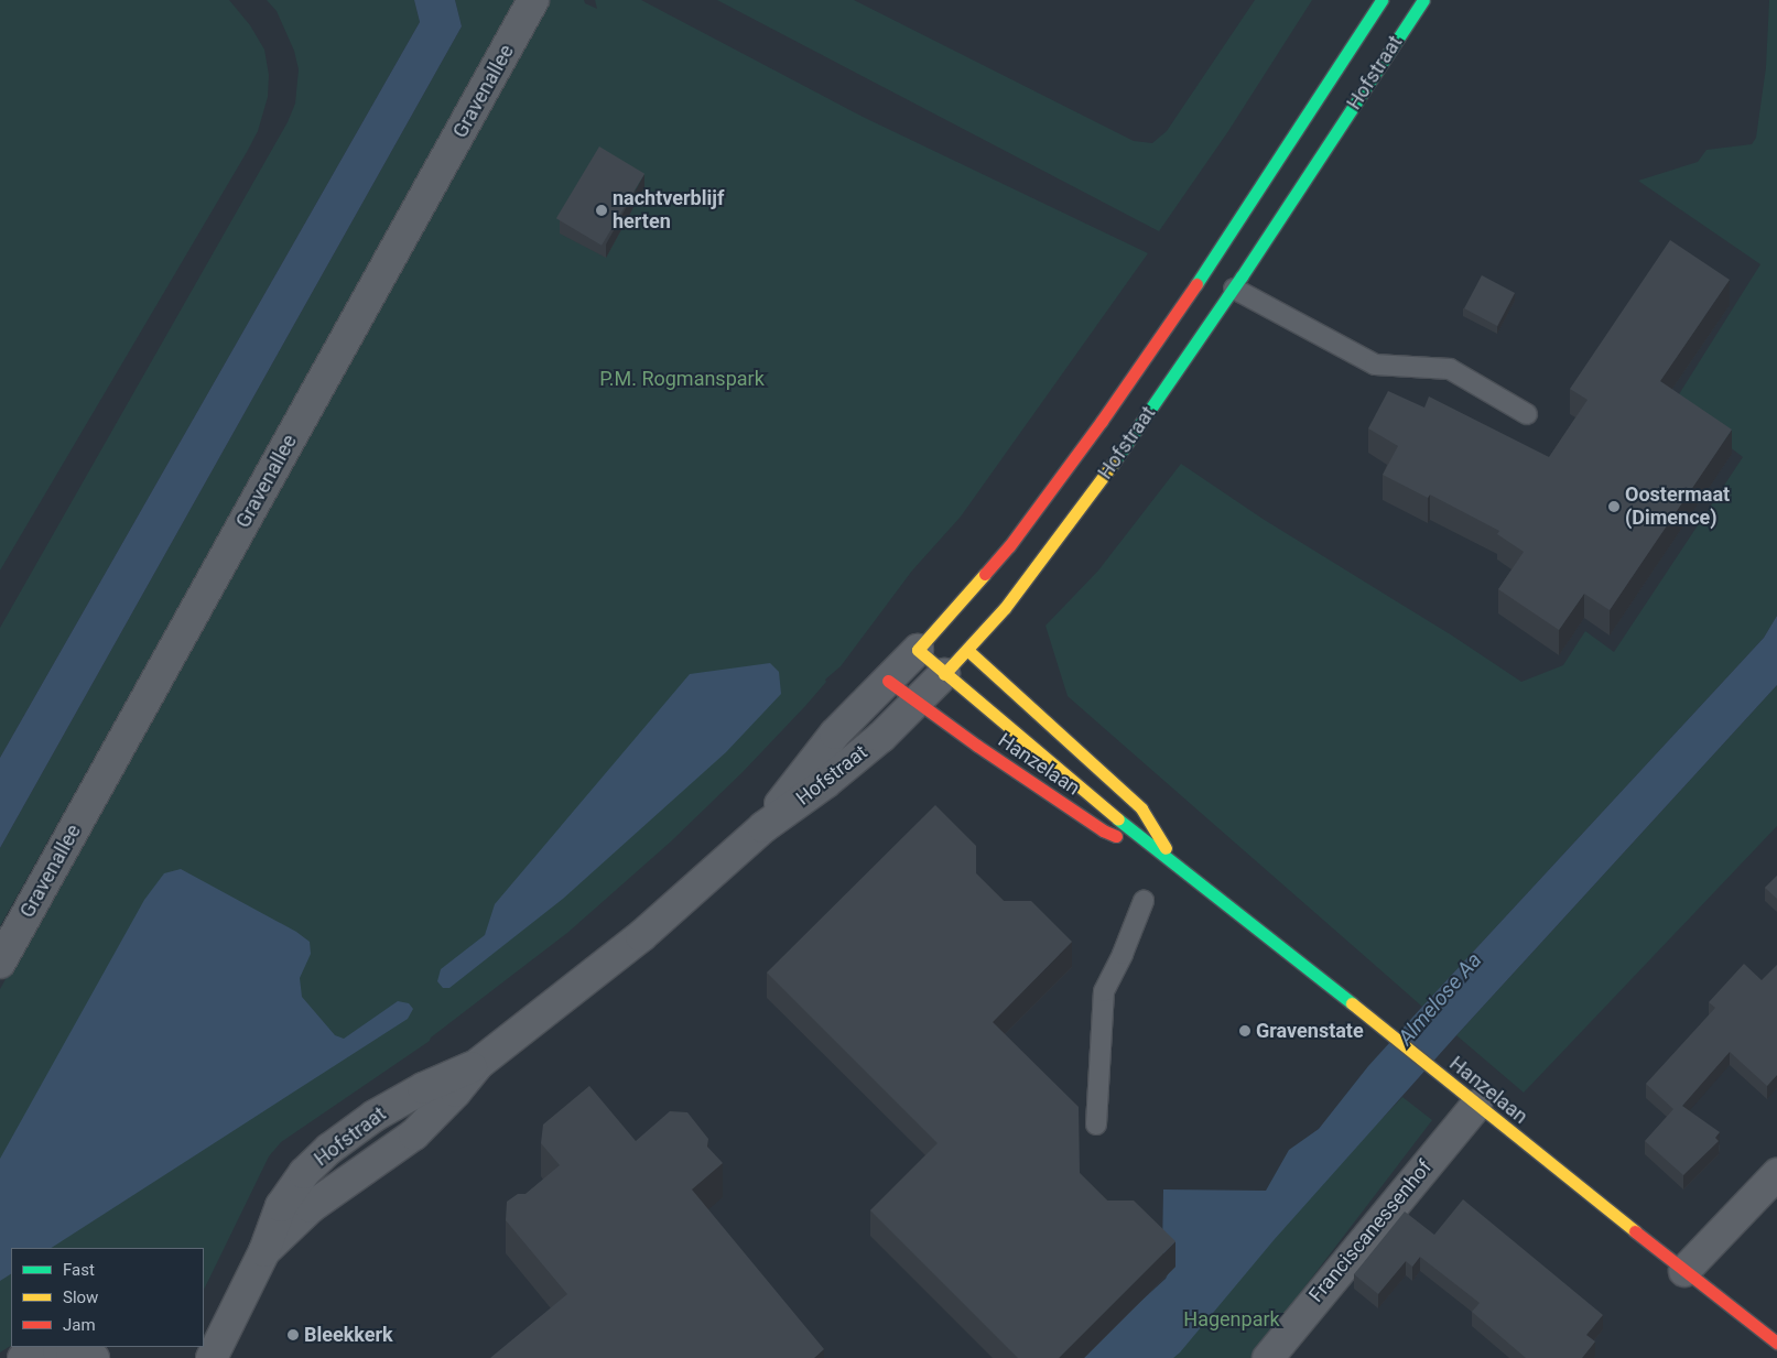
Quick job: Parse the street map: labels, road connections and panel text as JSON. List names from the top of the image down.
{
  "streets": {
    "street": [
      "Hofstraat",
      "Gravenallee",
      "Hanzelaan",
      "Franciscanessenhof"
    ]
  },
  "crossings": [
    ["Hofstraat", "Hanzelaan"],
    ["Hanzelaan", "Franciscanessenhof"]
  ],
  "water": ["Almelose Aa"],
  "parks": ["P.M. Rogmanspark", "Hagenpark"],
  "places": [
    "nachtverblijf herten",
    "Oostermaat (Dimence)",
    "Gravenstate",
    "Bleekkerk"
  ],
  "legend": ["Fast", "Slow", "Jam"]
}
